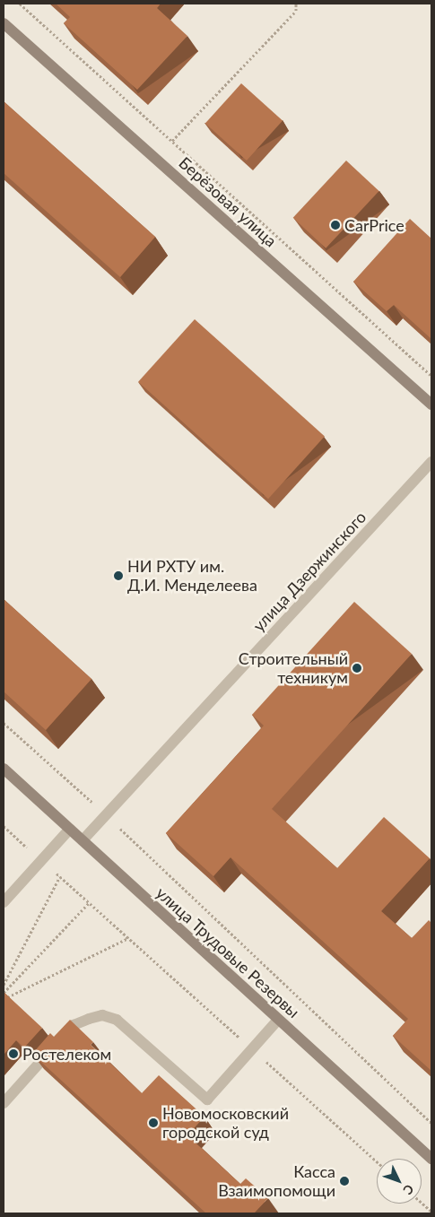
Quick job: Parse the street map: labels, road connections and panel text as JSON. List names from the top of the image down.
{
  "streets": {
    "street": ["Берёзовая улица", "улица Дзержинского", "улица Трудовые Резервы"]
  },
  "crossings": [
    ["улица Дзержинского", "улица Трудовые Резервы"]
  ],
  "places": [
    "CarPrice",
    "НИ РХТУ им. Д.И. Менделеева",
    "Строительный техникум",
    "Ростелеком",
    "Новомосковский городской суд",
    "Касса Взаимопомощи"
  ],
  "north": "bottom right"
}
